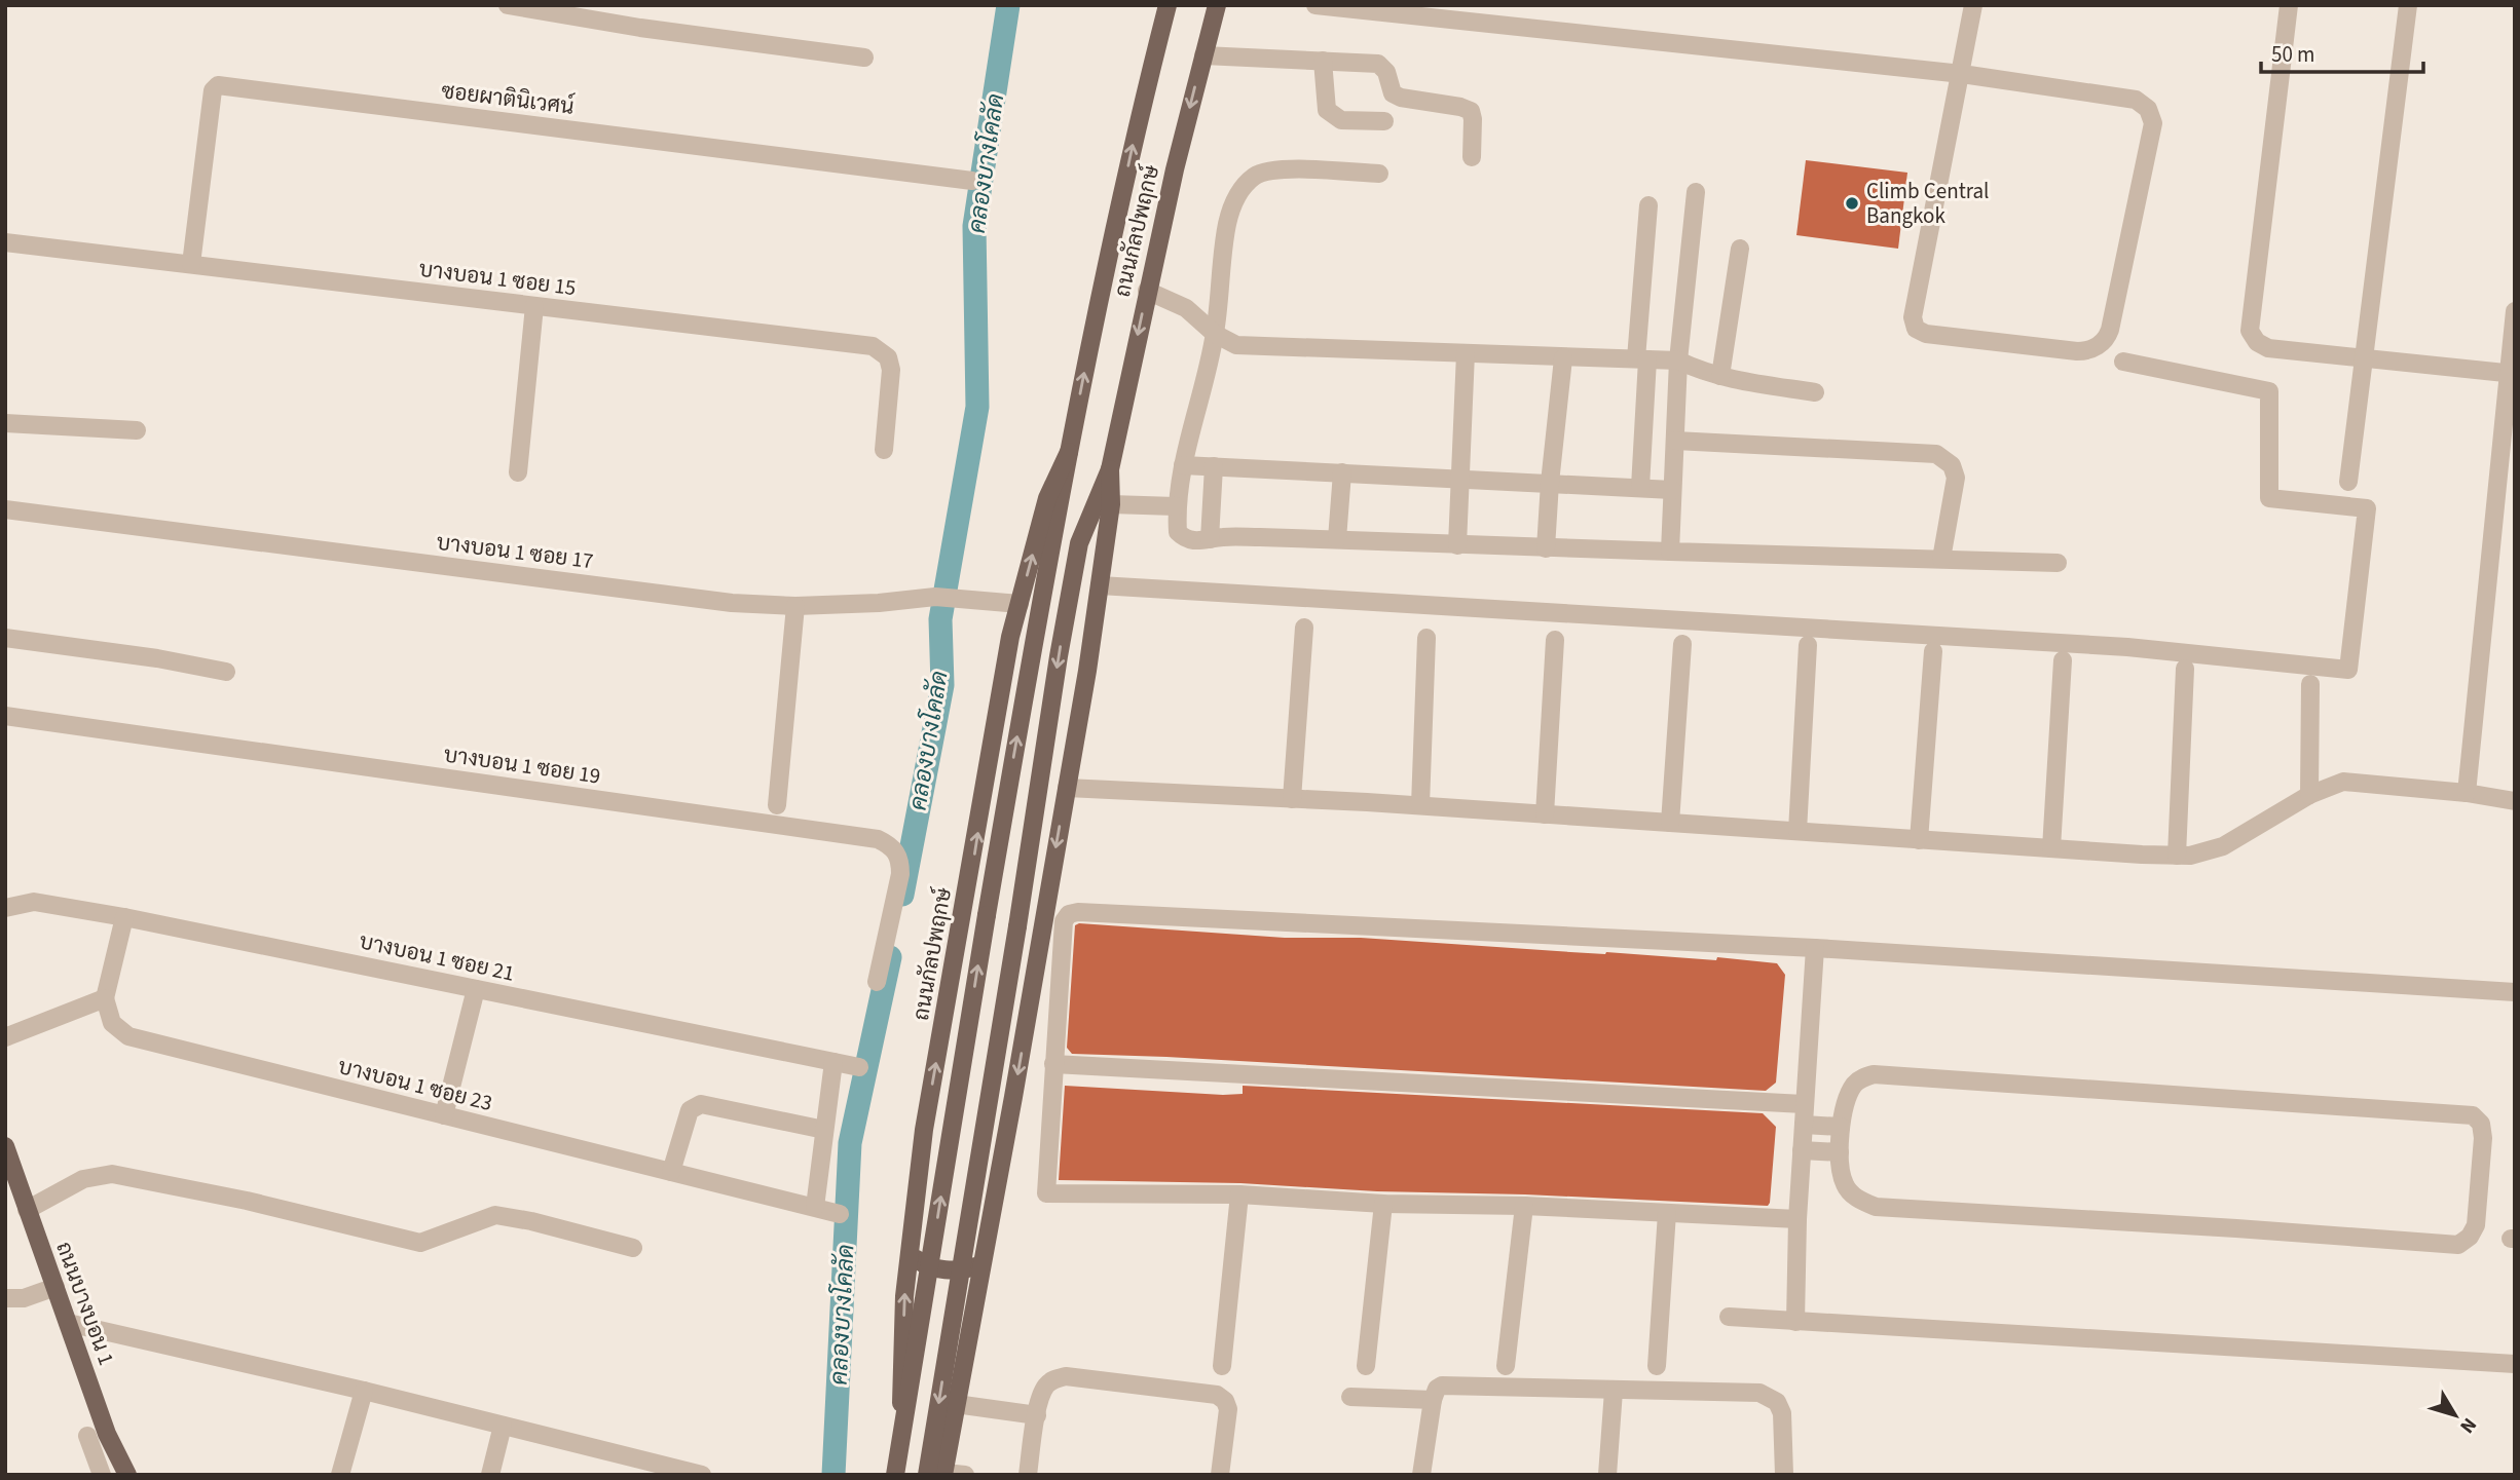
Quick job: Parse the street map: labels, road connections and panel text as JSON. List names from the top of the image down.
{
  "streets": {
    "main road": ["ถนนกัลปพฤกษ์", "ถนนบางบอน 1"],
    "street": [
      "ซอยผาตินิเวศน์",
      "บางบอน 1 ซอย 15",
      "บางบอน 1 ซอย 17",
      "บางบอน 1 ซอย 19",
      "บางบอน 1 ซอย 21",
      "บางบอน 1 ซอย 23"
    ]
  },
  "crossings": [
    ["ซอยผาตินิเวศน์", "บางบอน 1 ซอย 15"],
    ["ถนนกัลปพฤกษ์", "บางบอน 1 ซอย 17"]
  ],
  "water": ["คลองบางโคลัด"],
  "places": ["Climb Central Bangkok"],
  "scale_bar": "50 m",
  "north": "bottom right"
}
